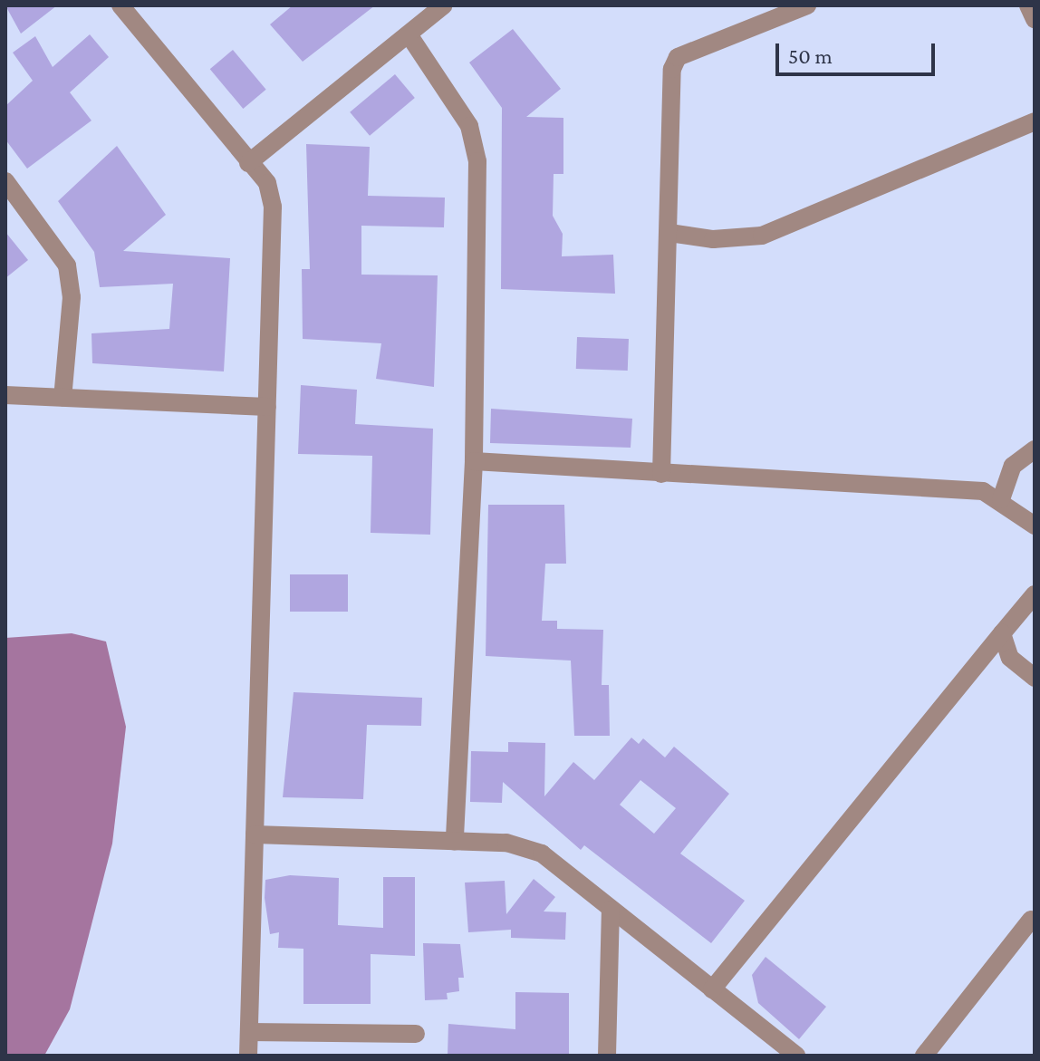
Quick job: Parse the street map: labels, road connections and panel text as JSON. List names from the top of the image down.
{
  "scale_bar": "50 m"
}
